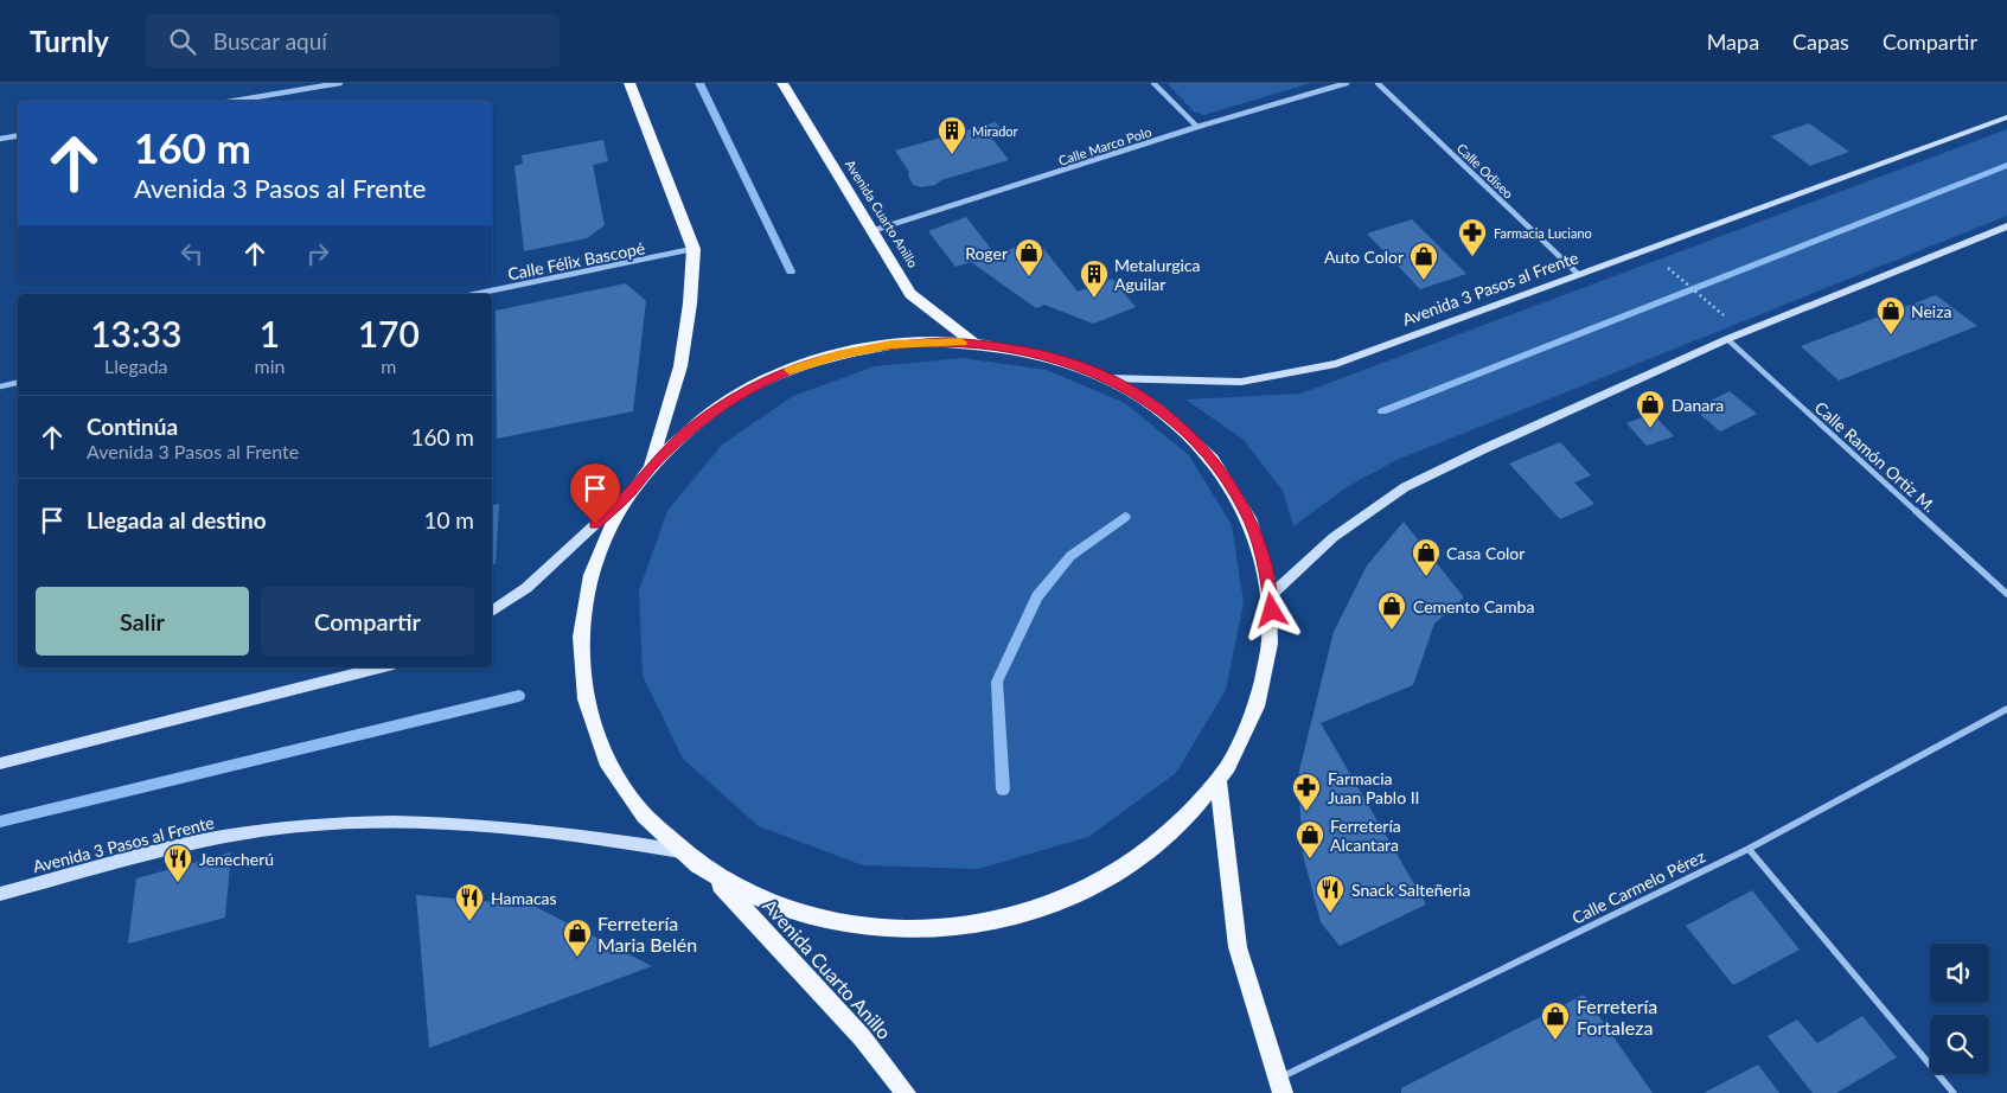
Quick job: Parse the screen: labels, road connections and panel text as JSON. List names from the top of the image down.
{
  "streets": {
    "highway": ["Avenida Cuarto Anillo"],
    "main road": ["Avenida 3 Pasos al Frente"],
    "street": [
      "Calle Marco Polo",
      "Calle Odiseo",
      "Calle Félix Bascopé",
      "Calle Ramón Ortiz M.",
      "Calle Carmelo Pérez"
    ]
  },
  "crossings": [
    ["Calle Marco Polo", "Avenida Cuarto Anillo"],
    ["Calle Odiseo", "Avenida 3 Pasos al Frente"]
  ],
  "places": {
    "building": ["Mirador", "Metalurgica Aguilar"],
    "pharmacy": ["Farmacia Luciano", "Farmacia Juan Pablo II"],
    "shop": [
      "Roger",
      "Auto Color",
      "Neiza",
      "Danara",
      "Casa Color",
      "Cemento Camba",
      "Ferretería Alcantara",
      "Ferretería Maria Belén",
      "Ferretería Fortaleza"
    ],
    "restaurant": ["Jenecherú", "Snack Salteñeria", "Hamacas"]
  },
  "page": {
    "header": "Turnly",
    "search": "Buscar aquí",
    "nav": ["Mapa", "Capas", "Compartir"],
    "turn": ["160 m", "Avenida 3 Pasos al Frente"],
    "eta": [
      "13:33",
      "Llegada",
      "1",
      "min",
      "170",
      "m"
    ],
    "list": [
      {
        "name": "Continúa",
        "note": "Avenida 3 Pasos al Frente",
        "value": "160 m"
      },
      {
        "name": "Llegada al destino",
        "value": "10 m"
      }
    ],
    "buttons": ["Salir", "Compartir"]
  }
}
